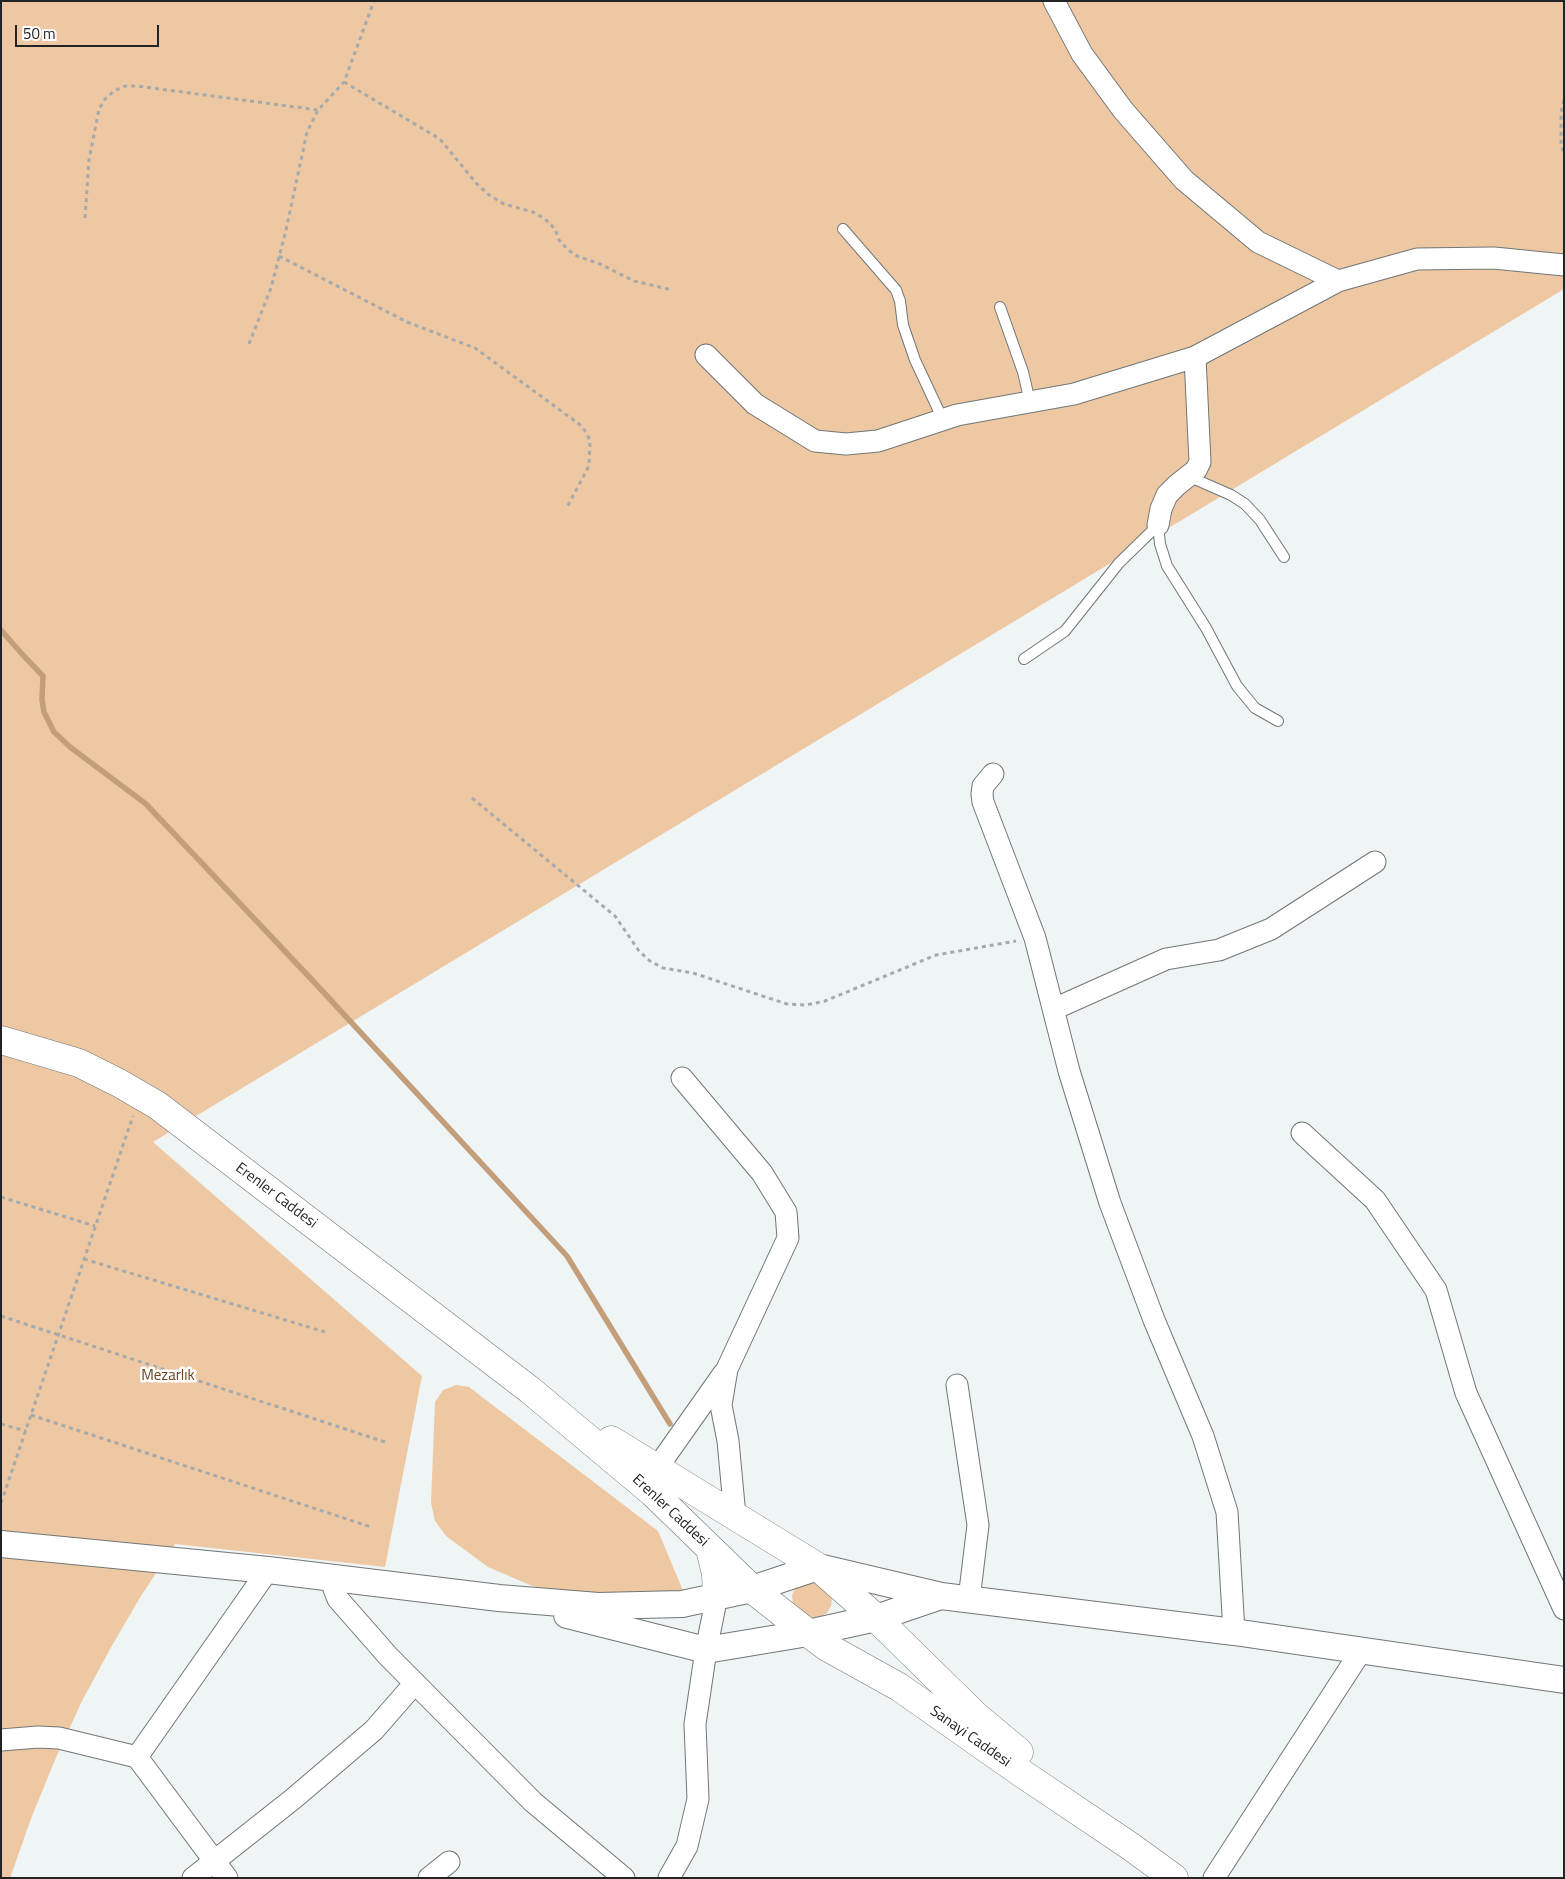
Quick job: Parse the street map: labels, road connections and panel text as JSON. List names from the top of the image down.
{
  "streets": {
    "main road": ["Erenler Caddesi", "Sanayi Caddesi"]
  },
  "crossings": [
    ["Erenler Caddesi", "Sanayi Caddesi"]
  ],
  "parks": ["Mezarlık"],
  "scale_bar": "50 m"
}
